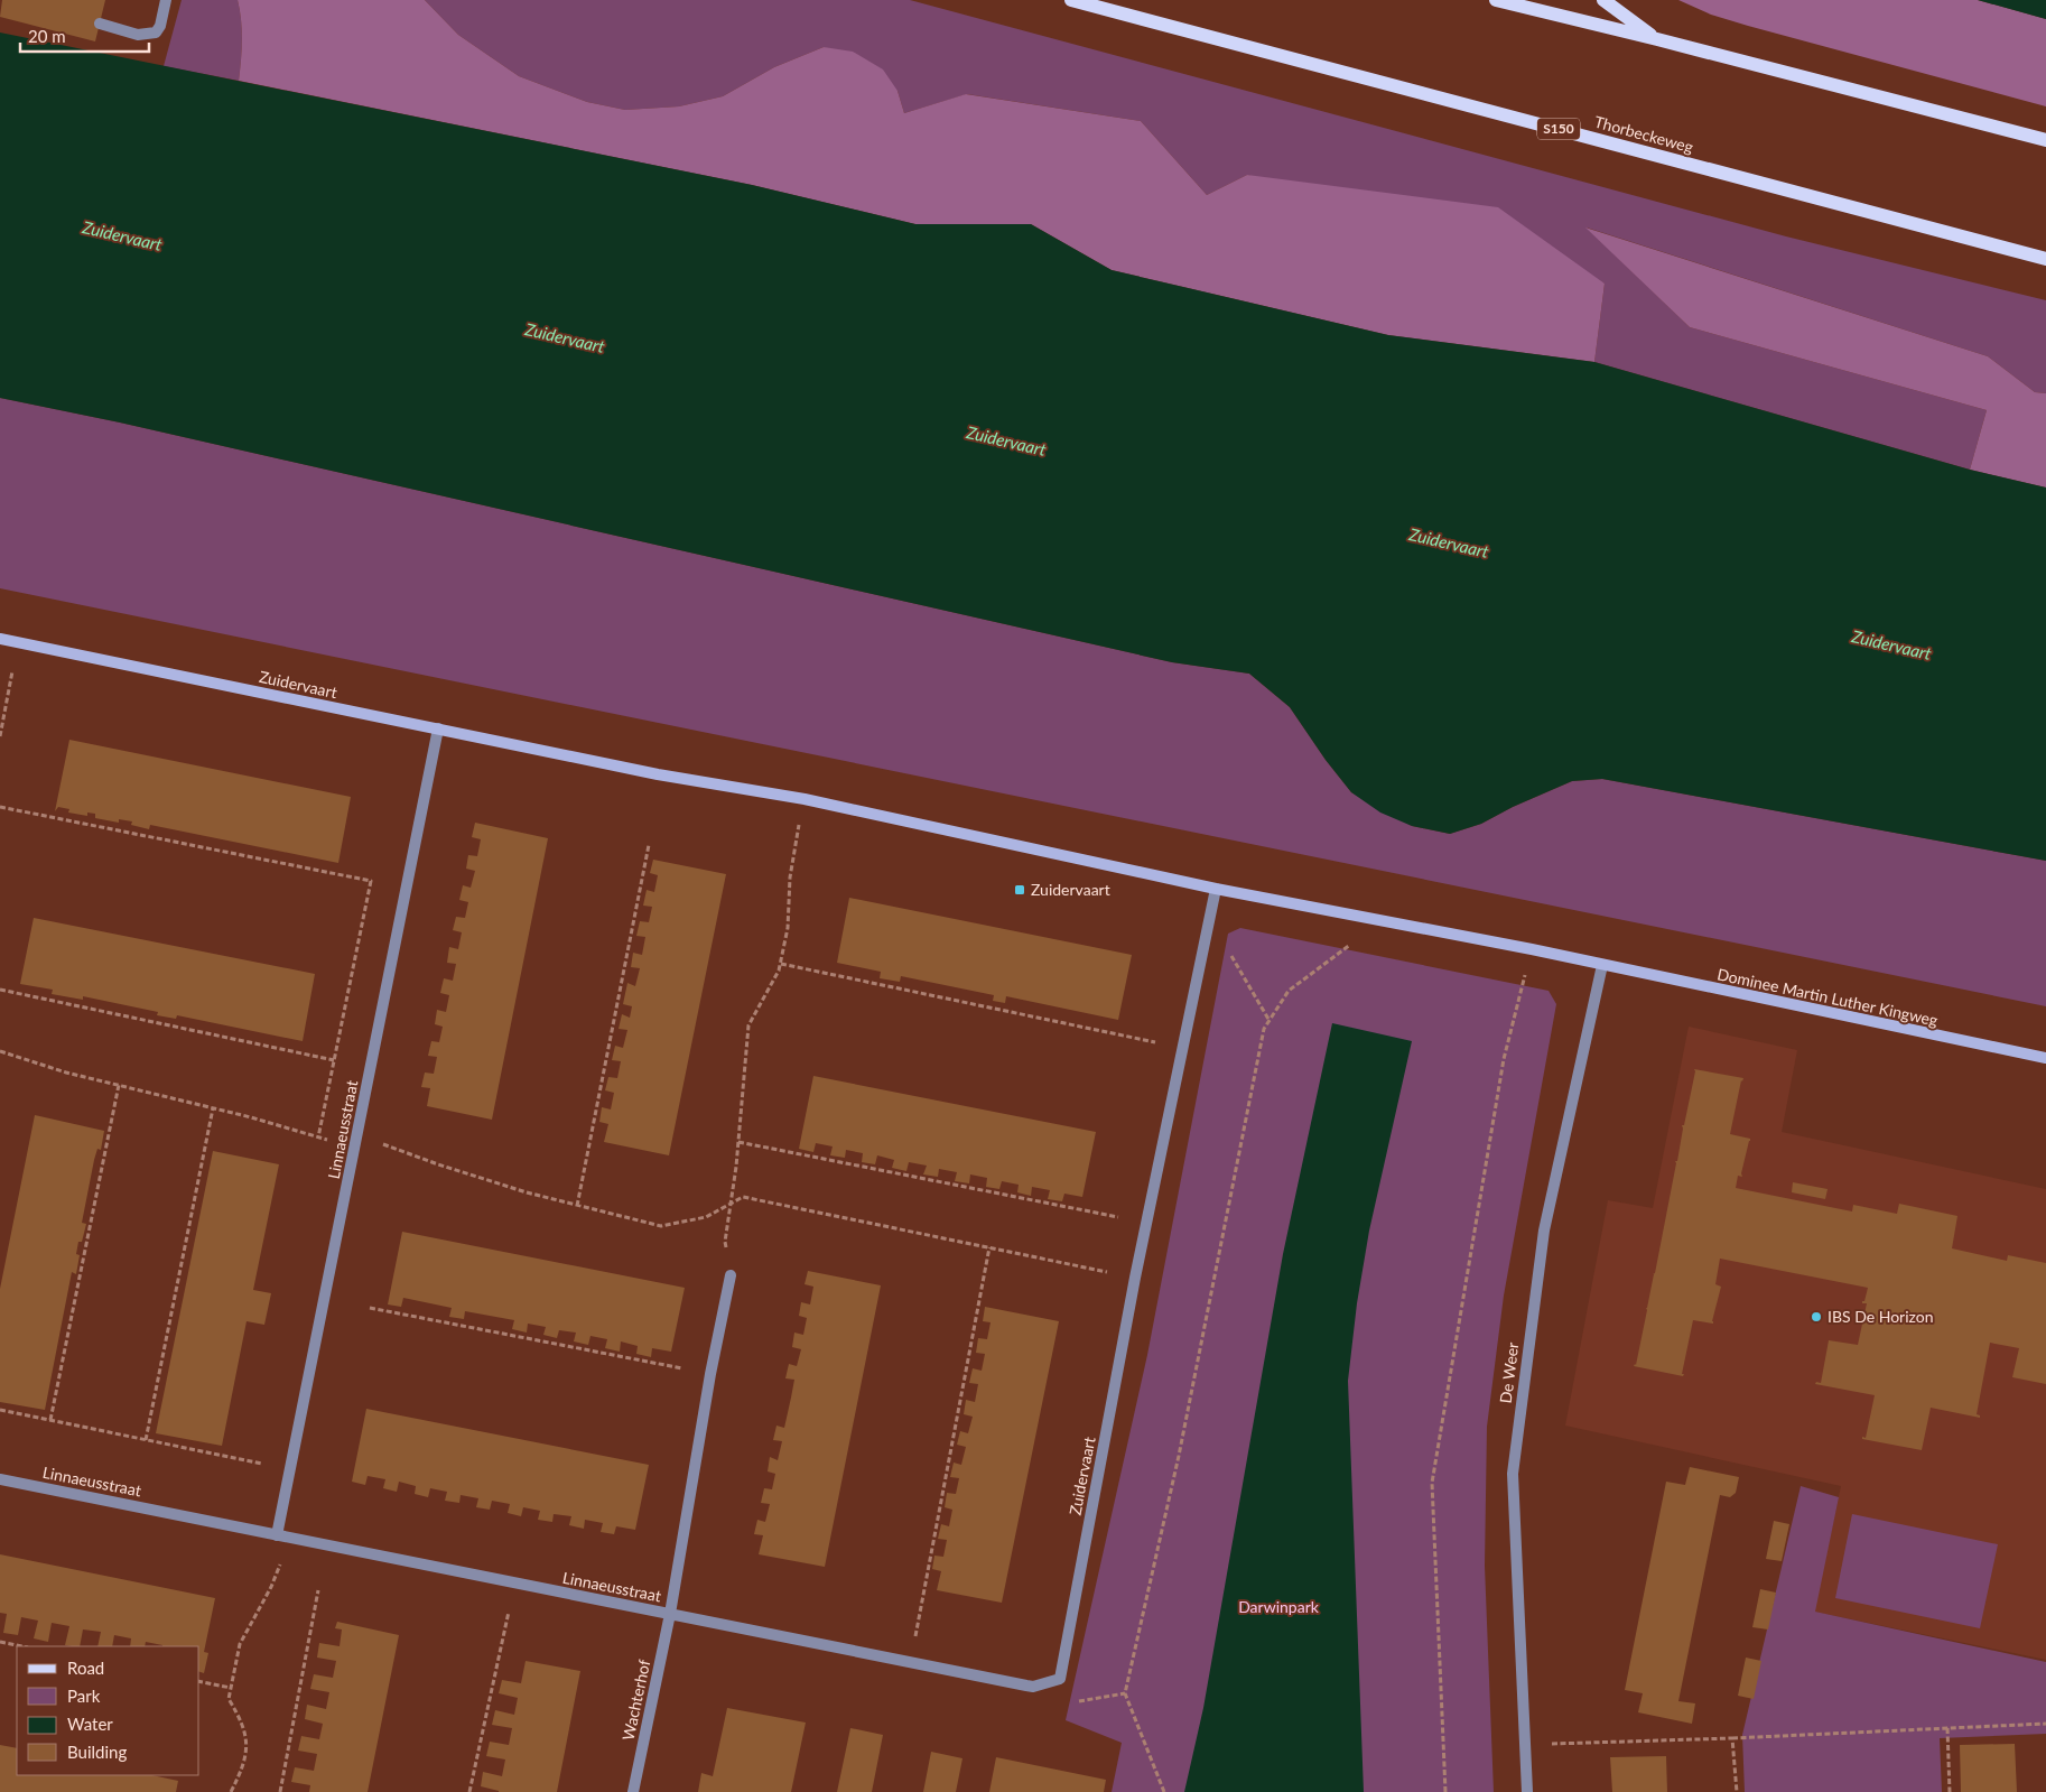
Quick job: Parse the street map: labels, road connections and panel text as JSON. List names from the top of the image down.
{
  "streets": {
    "main road": ["S150", "Thorbeckeweg"],
    "street": [
      "Zuidervaart",
      "Dominee Martin Luther Kingweg",
      "Linnaeusstraat",
      "De Weer",
      "Wachterhof"
    ]
  },
  "crossings": [
    ["Zuidervaart", "Dominee Martin Luther Kingweg"],
    ["Zuidervaart", "Linnaeusstraat"],
    ["Zuidervaart", "De Weer"],
    ["Zuidervaart", "Wachterhof"],
    ["Dominee Martin Luther Kingweg", "De Weer"],
    ["Linnaeusstraat", "Wachterhof"]
  ],
  "water": ["Zuidervaart"],
  "parks": ["Darwinpark"],
  "places": {
    "transit": ["Zuidervaart"],
    "other": ["IBS De Horizon"]
  },
  "legend": [
    "Road",
    "Park",
    "Water",
    "Building"
  ],
  "scale_bar": "20 m"
}
